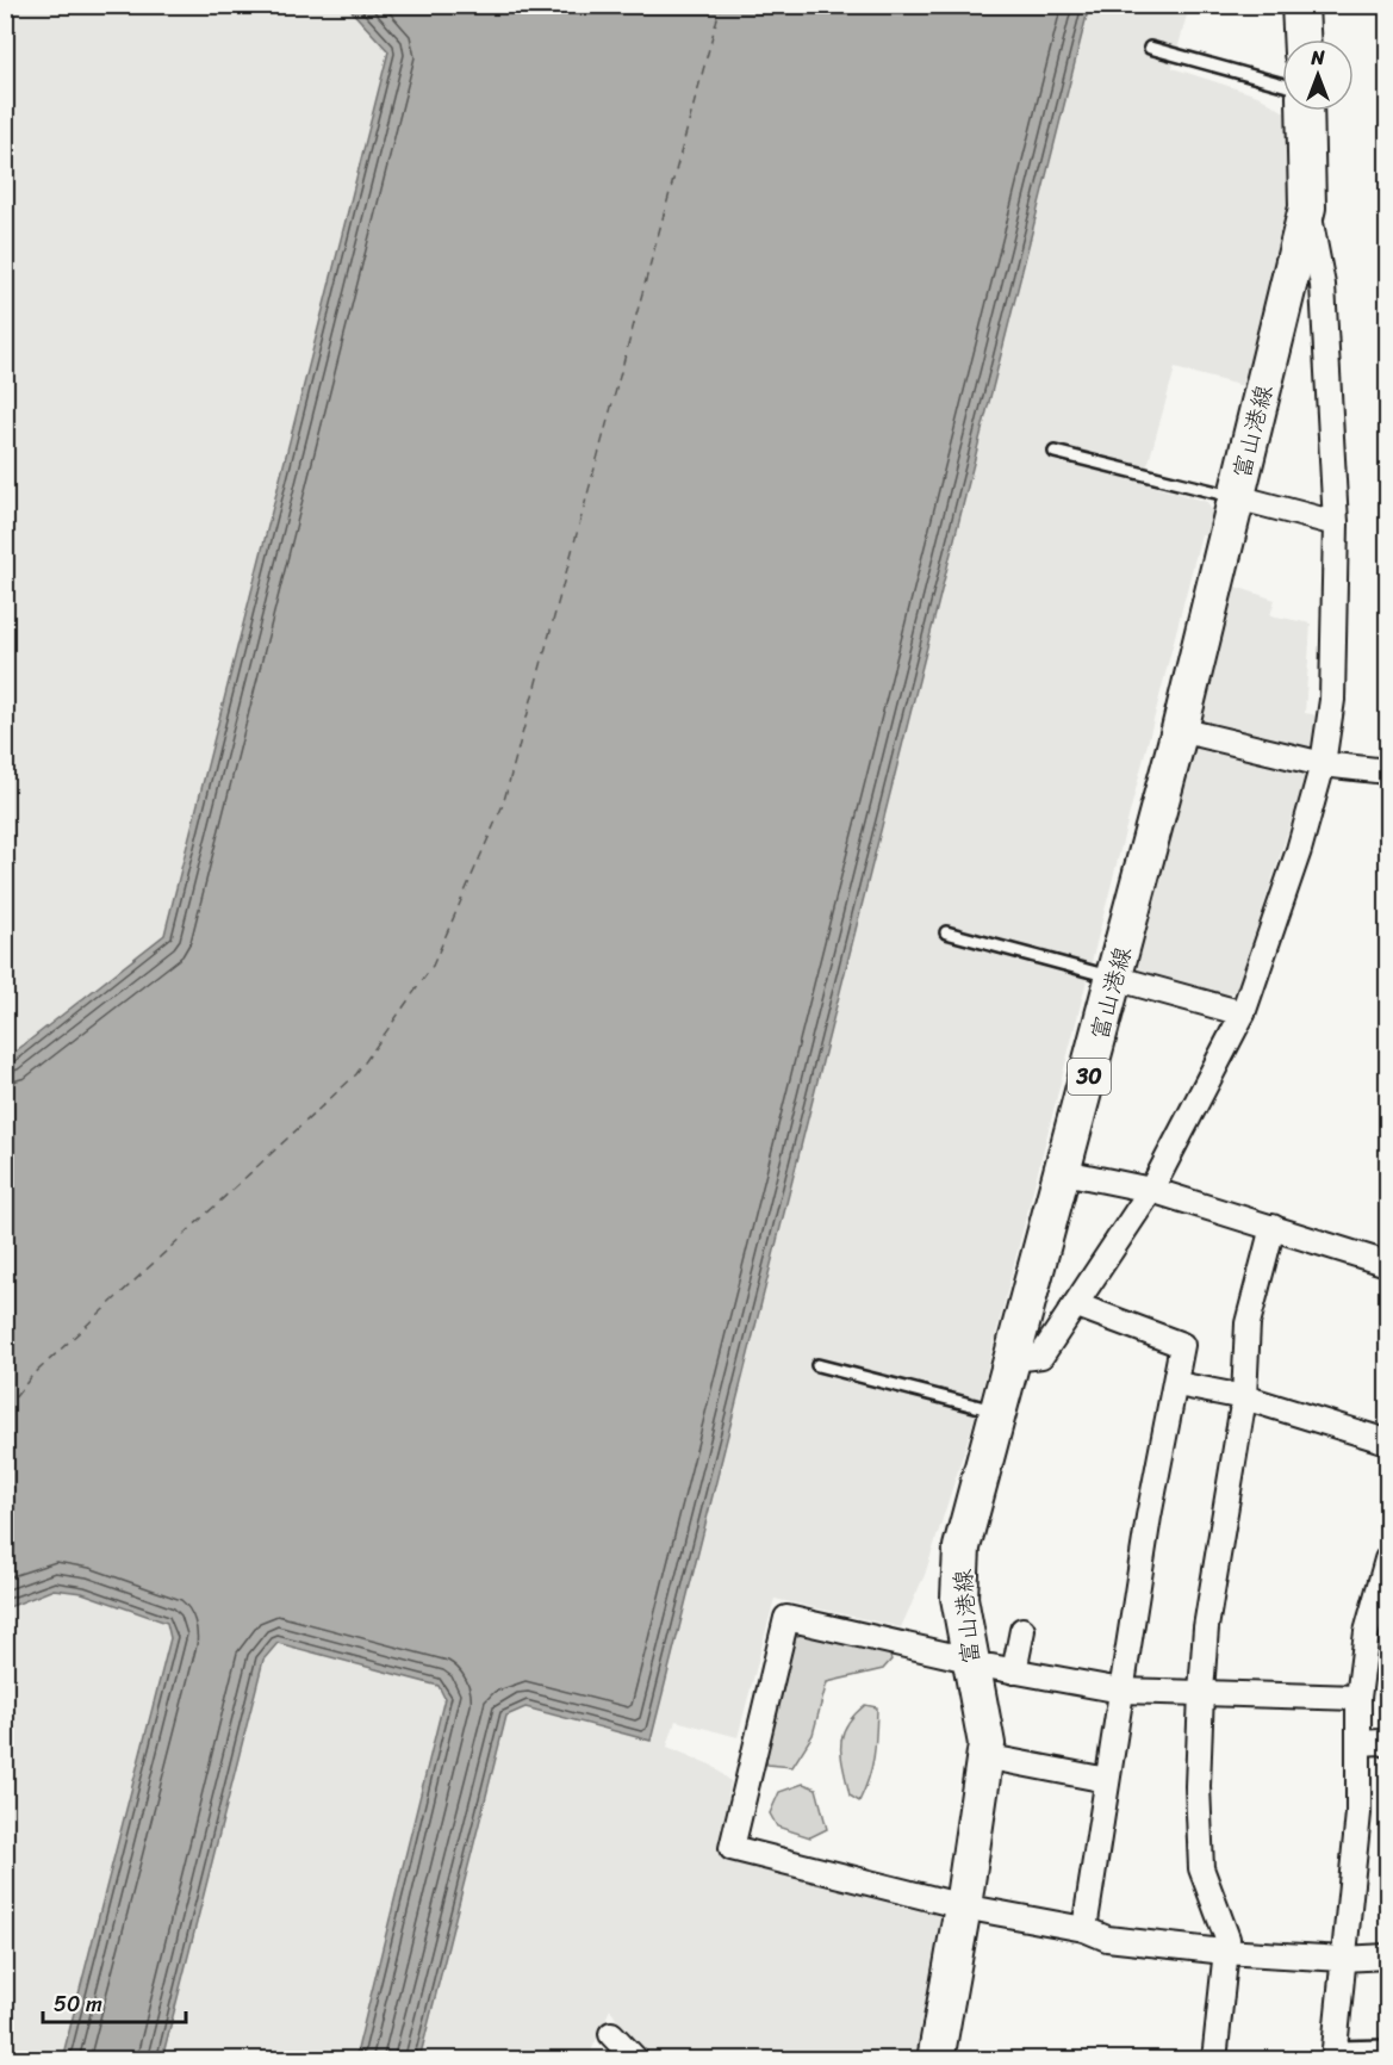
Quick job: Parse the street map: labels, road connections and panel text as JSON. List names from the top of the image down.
{
  "streets": {
    "main road": ["富山港線", "30"]
  },
  "scale_bar": "50 m",
  "north": "top"
}
